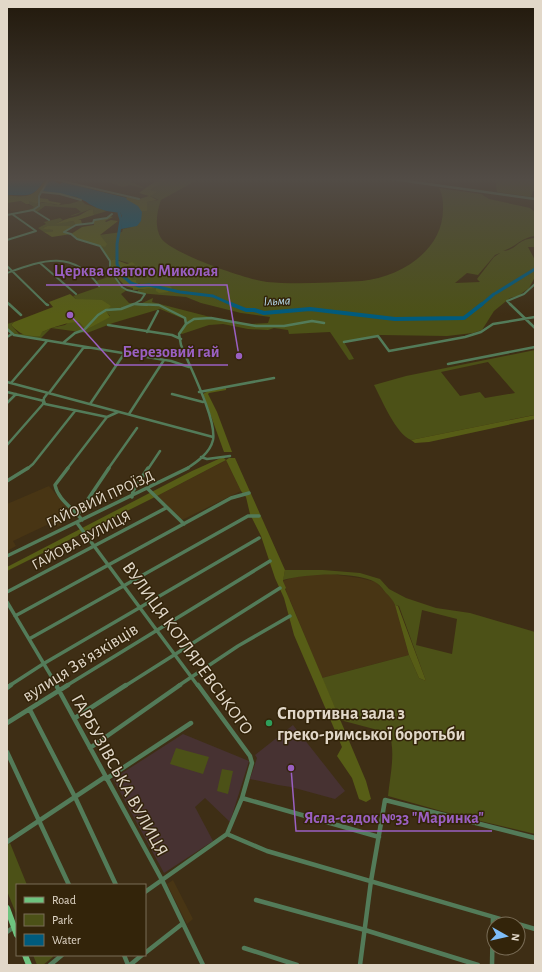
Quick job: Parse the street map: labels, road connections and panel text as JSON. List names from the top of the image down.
{
  "streets": {
    "street": [
      "ГАЙОВИЙ ПРОЇЗД",
      "ГАЙОВА ВУЛИЦЯ",
      "ВУЛИЦЯ КОТЛЯРЕВСЬКОГО",
      "вулиця Звʼязківців",
      "ГАРБУЗІВСЬКА ВУЛИЦЯ"
    ]
  },
  "crossings": [
    ["ГАЙОВИЙ ПРОЇЗД", "ВУЛИЦЯ КОТЛЯРЕВСЬКОГО"],
    ["ГАЙОВА ВУЛИЦЯ", "ВУЛИЦЯ КОТЛЯРЕВСЬКОГО"],
    ["ВУЛИЦЯ КОТЛЯРЕВСЬКОГО", "вулиця Звʼязківців"],
    ["вулиця Звʼязківців", "ГАРБУЗІВСЬКА ВУЛИЦЯ"]
  ],
  "water": ["Ільма"],
  "places": [
    "Березовий гай",
    "Церква святого Миколая",
    "Спортивна зала з греко-римської боротьби",
    "Ясла-садок №33 \"Маринка\""
  ],
  "legend": ["Road", "Park", "Water"],
  "north": "right"
}
